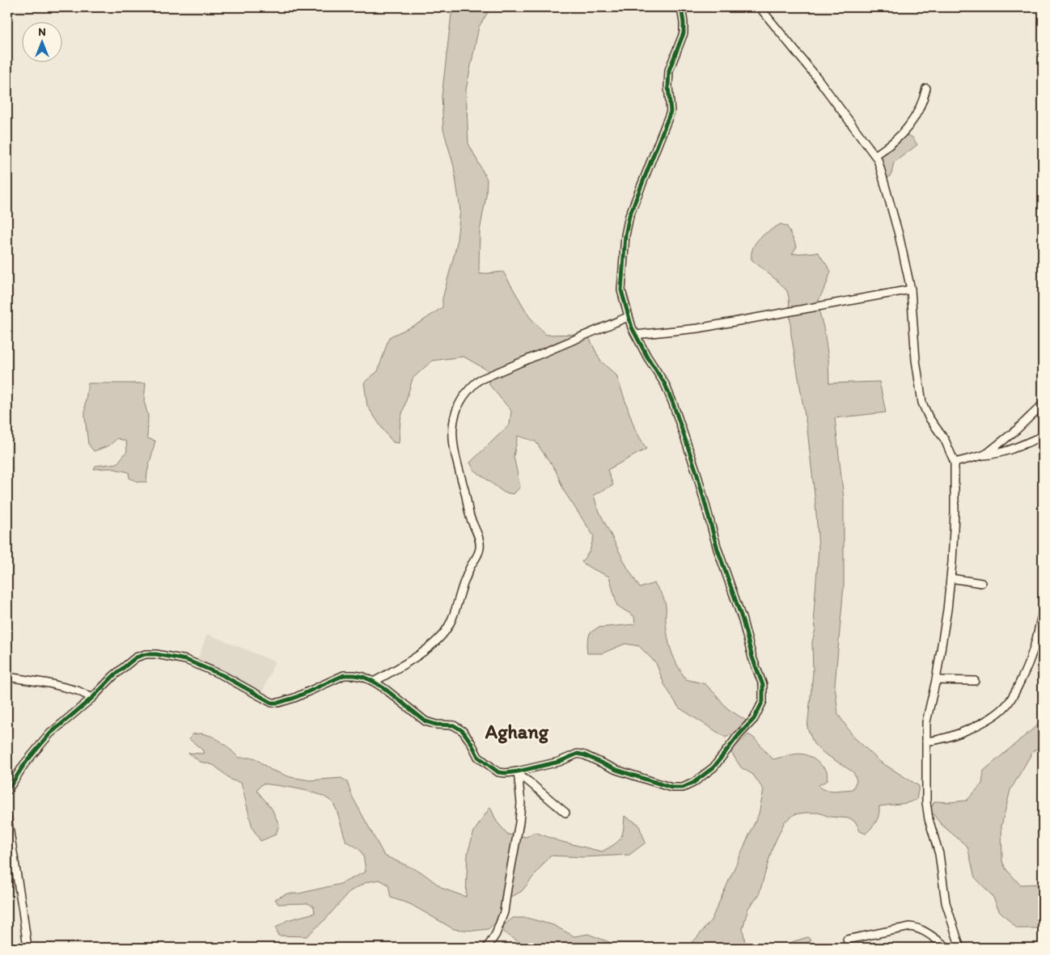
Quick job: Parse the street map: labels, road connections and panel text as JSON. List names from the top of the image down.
{
  "districts": ["Aghang"],
  "north": "top"
}
